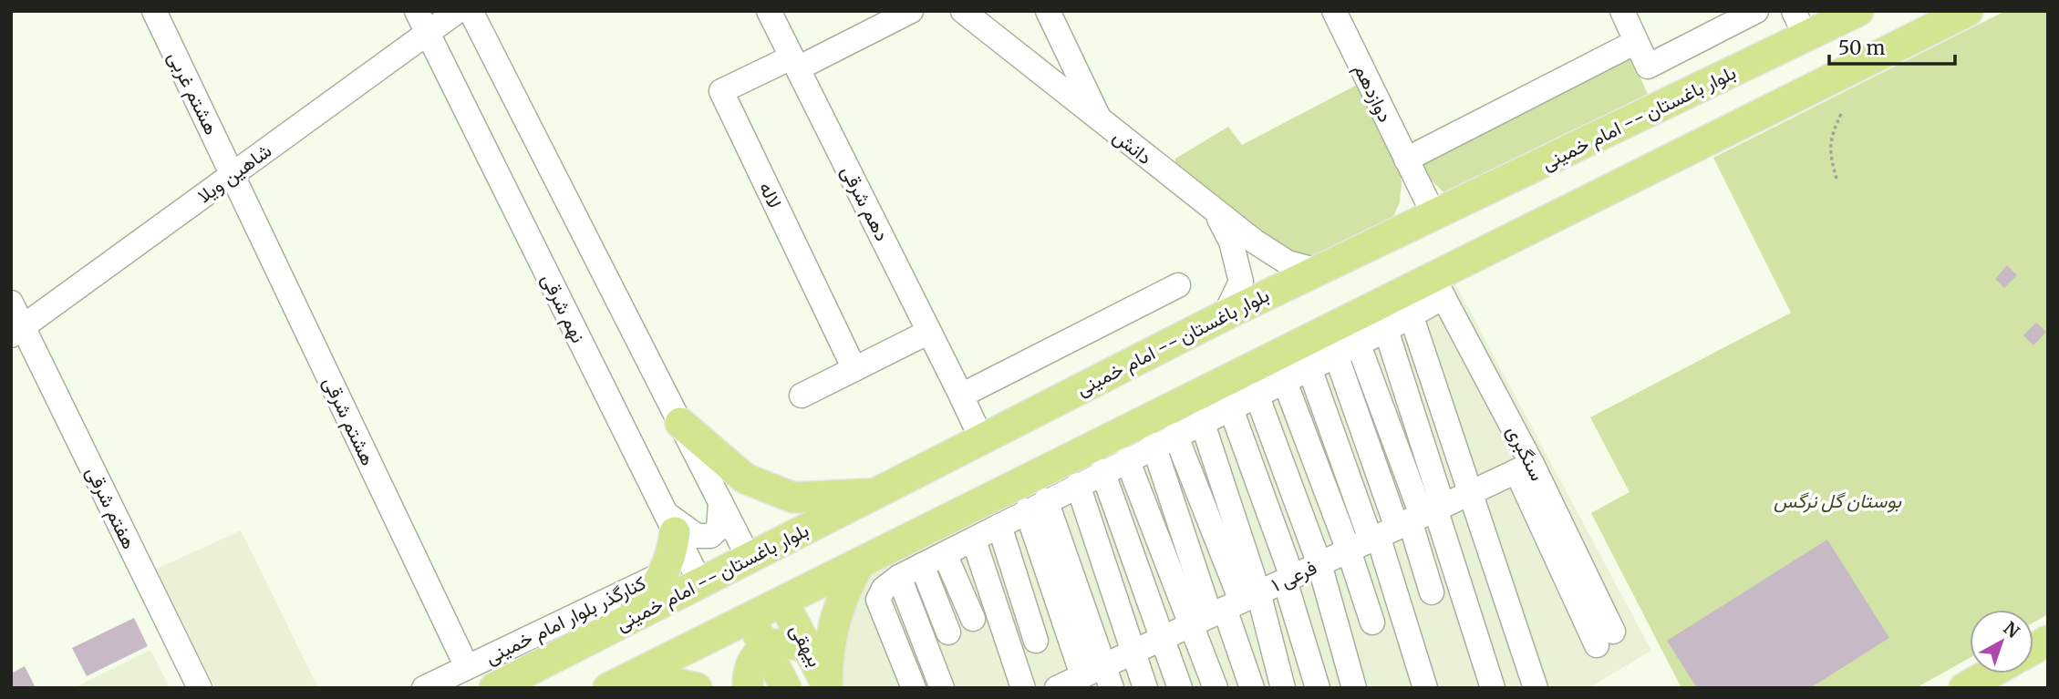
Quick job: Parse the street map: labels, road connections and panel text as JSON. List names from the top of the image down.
{
  "streets": {
    "main road": ["بلوار باغستان -- امام خمینی", "بیهقی"],
    "street": [
      "هشتم غربی",
      "دوازدهم",
      "دانش",
      "شاهین ویلا",
      "لاله",
      "دهم شرقی",
      "نهم شرقی",
      "هشتم شرقی",
      "سنگبری",
      "هفتم شرقی",
      "۱ فرعی",
      "کنارگذر بلوار امام خمینی"
    ]
  },
  "crossings": [
    ["هشتم غربی", "شاهین ویلا"],
    ["هشتم غربی", "هشتم شرقی"],
    ["دوازدهم", "بلوار باغستان -- امام خمینی"],
    ["بلوار باغستان -- امام خمینی", "دانش"],
    ["بلوار باغستان -- امام خمینی", "دهم شرقی"],
    ["بلوار باغستان -- امام خمینی", "نهم شرقی"],
    ["شاهین ویلا", "نهم شرقی"],
    ["شاهین ویلا", "هشتم شرقی"],
    ["شاهین ویلا", "هفتم شرقی"],
    ["لاله", "دهم شرقی"],
    ["هشتم شرقی", "کنارگذر بلوار امام خمینی"],
    ["سنگبری", "۱ فرعی"]
  ],
  "parks": ["بوستان گل نرگس"],
  "scale_bar": "50 m",
  "north": "top right"
}
